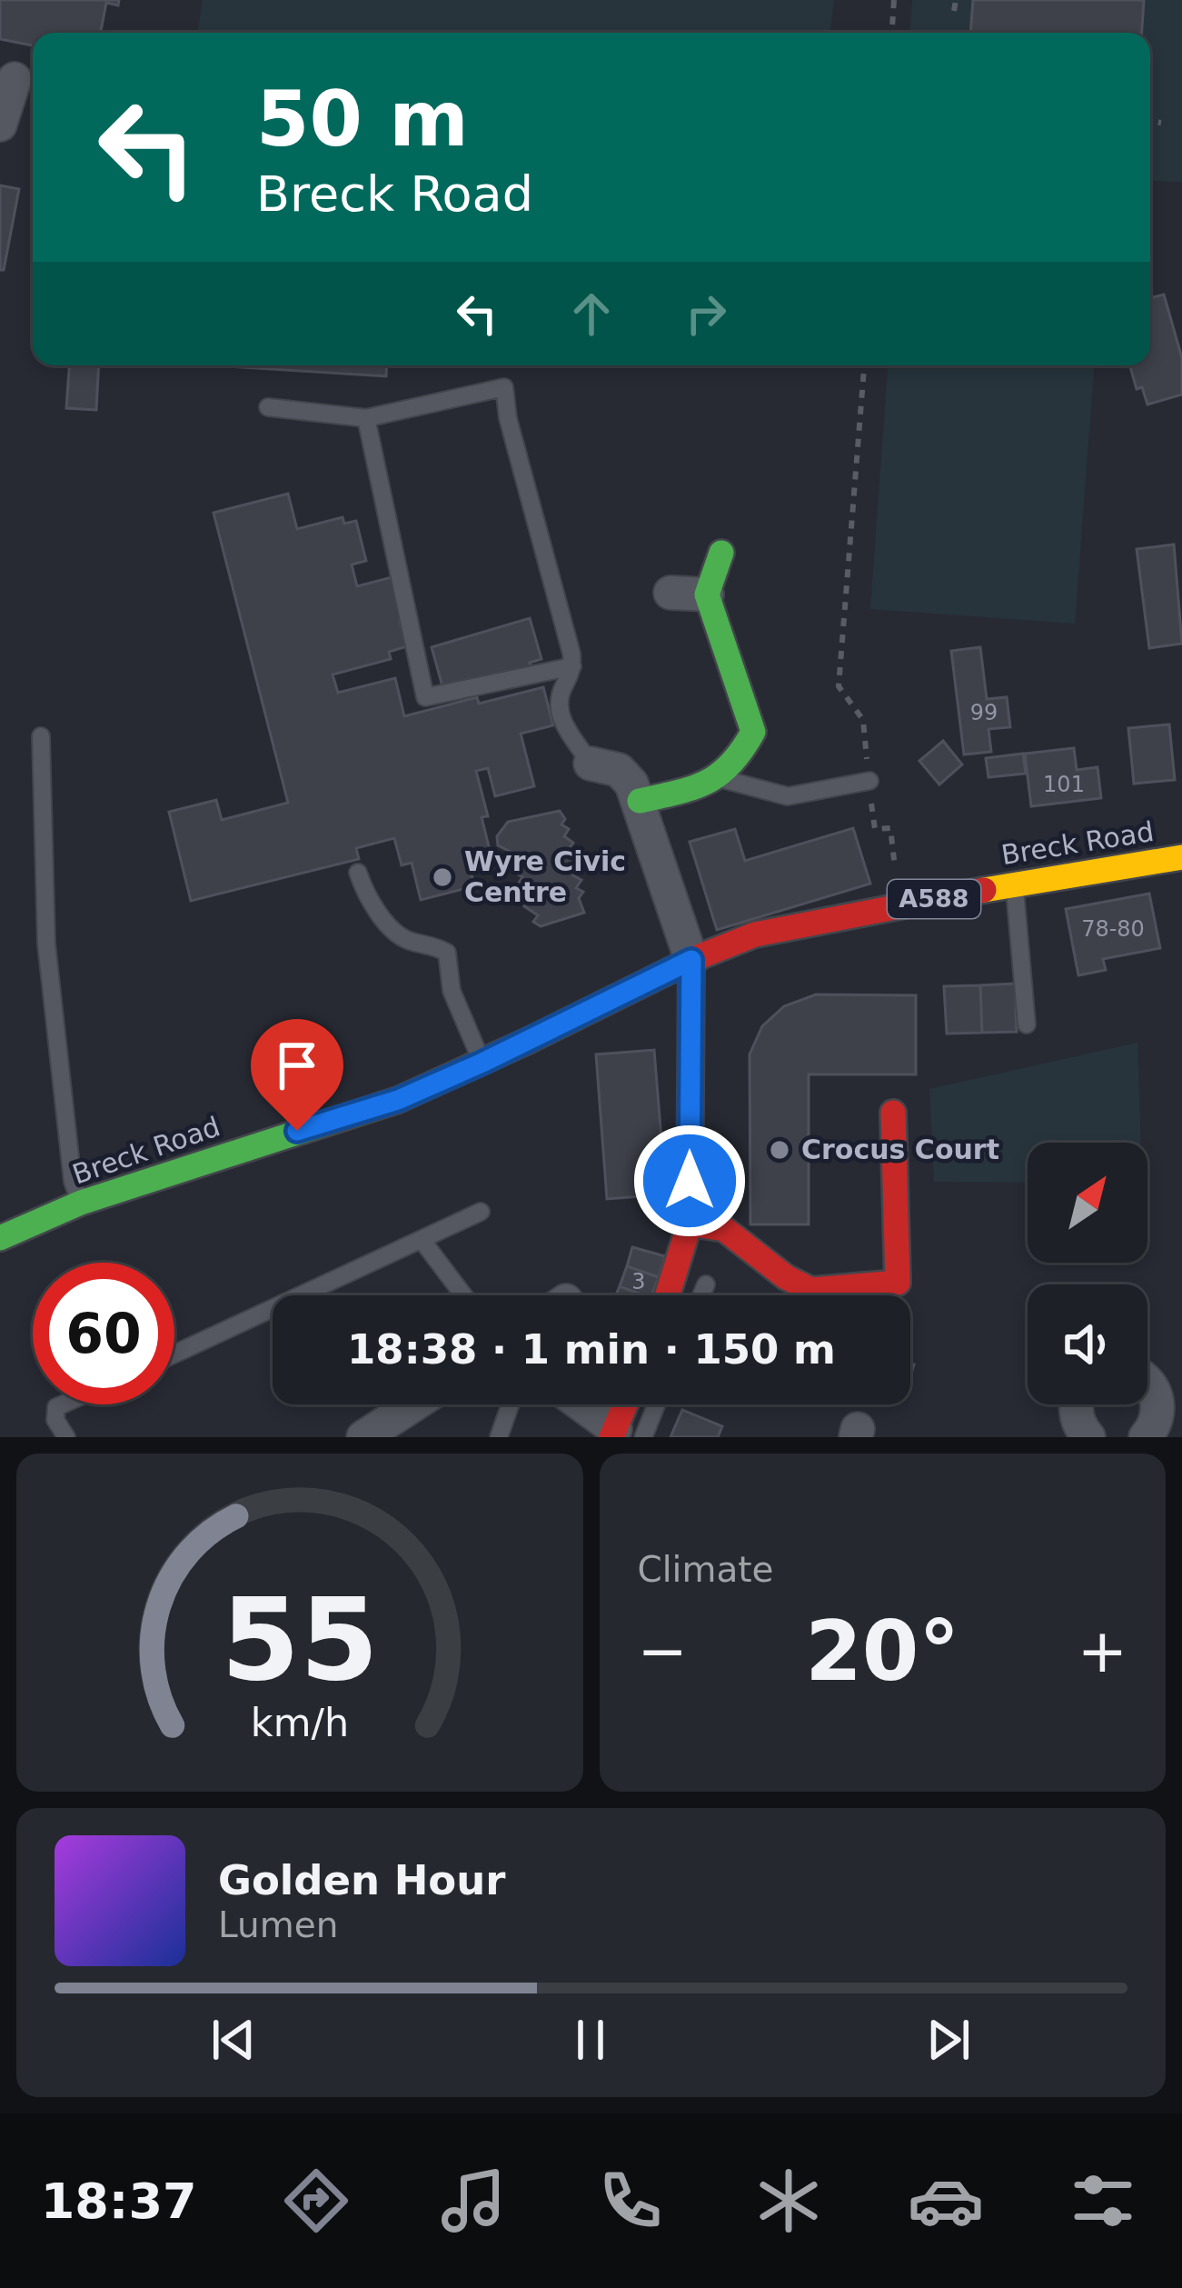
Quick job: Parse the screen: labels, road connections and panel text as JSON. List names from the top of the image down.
{
  "streets": {
    "main road": ["Breck Road", "A588"]
  },
  "places": ["Wyre Civic Centre", "Crocus Court"],
  "house_numbers": [
    "99",
    "101",
    "78-80",
    "3"
  ],
  "north": "top right",
  "page": {
    "turn": ["50 m", "Breck Road"],
    "limit": "60",
    "trip": "18:38 · 1 min · 150 m",
    "tile": "Climate",
    "heat": ["−", "20°", "+"],
    "song": ["Golden Hour", "Lumen"],
    "tabs": "18:37",
    "gauge": ["55", "km/h"]
  }
}
